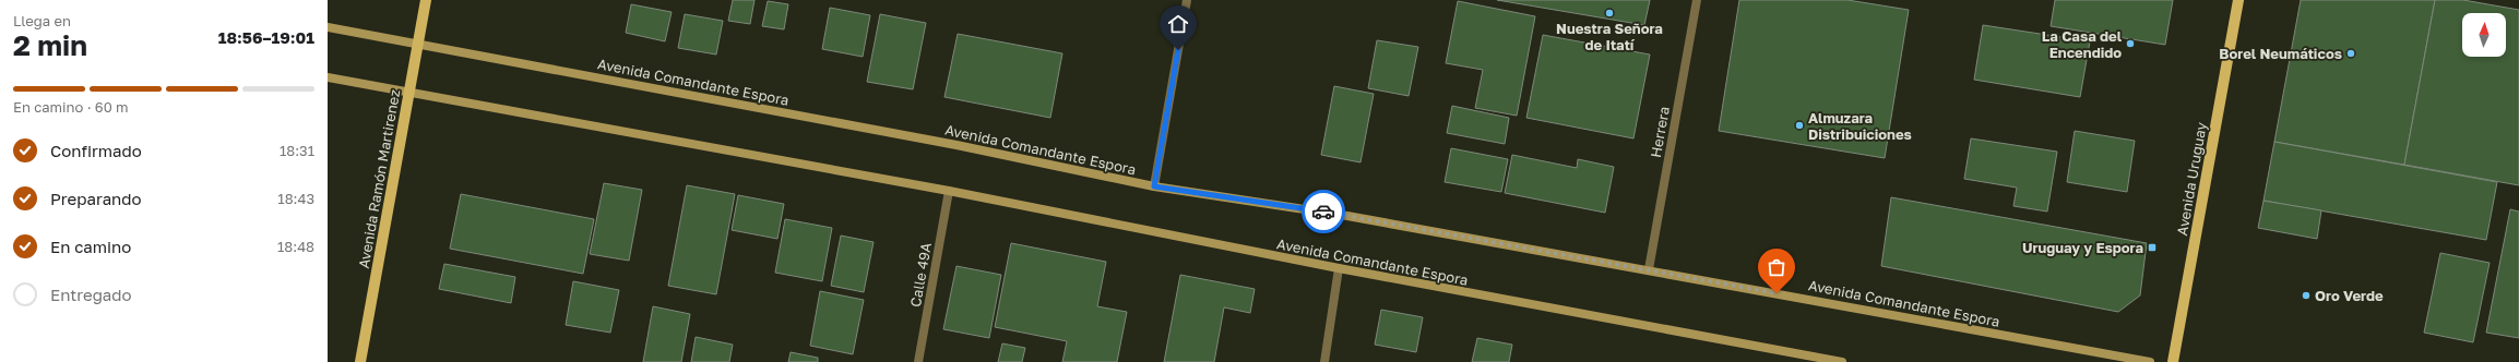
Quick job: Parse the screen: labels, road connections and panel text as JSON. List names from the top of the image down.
{
  "streets": {
    "main road": ["Avenida Comandante Espora", "Avenida Ramón Martirenez", "Avenida Uruguay"],
    "street": ["Herrera", "Calle 49A"]
  },
  "crossings": [
    ["Avenida Comandante Espora", "Herrera"],
    ["Avenida Comandante Espora", "Avenida Ramón Martirenez"],
    ["Avenida Comandante Espora", "Calle 49A"]
  ],
  "places": {
    "other": [
      "Nuestra Señora de Itatí",
      "La Casa del Encendido",
      "Borel Neumáticos",
      "Almuzara Distribuiciones",
      "Oro Verde"
    ],
    "transit": ["Uruguay y Espora"]
  },
  "north": "top",
  "page": {
    "heading": ["2 min", "Llega en", "18:56–19:01"],
    "bar": "En camino · 60 m",
    "list": [
      ["Confirmado", "18:31"],
      ["Preparando", "18:43"],
      ["En camino", "18:48"],
      "Entregado"
    ]
  }
}
